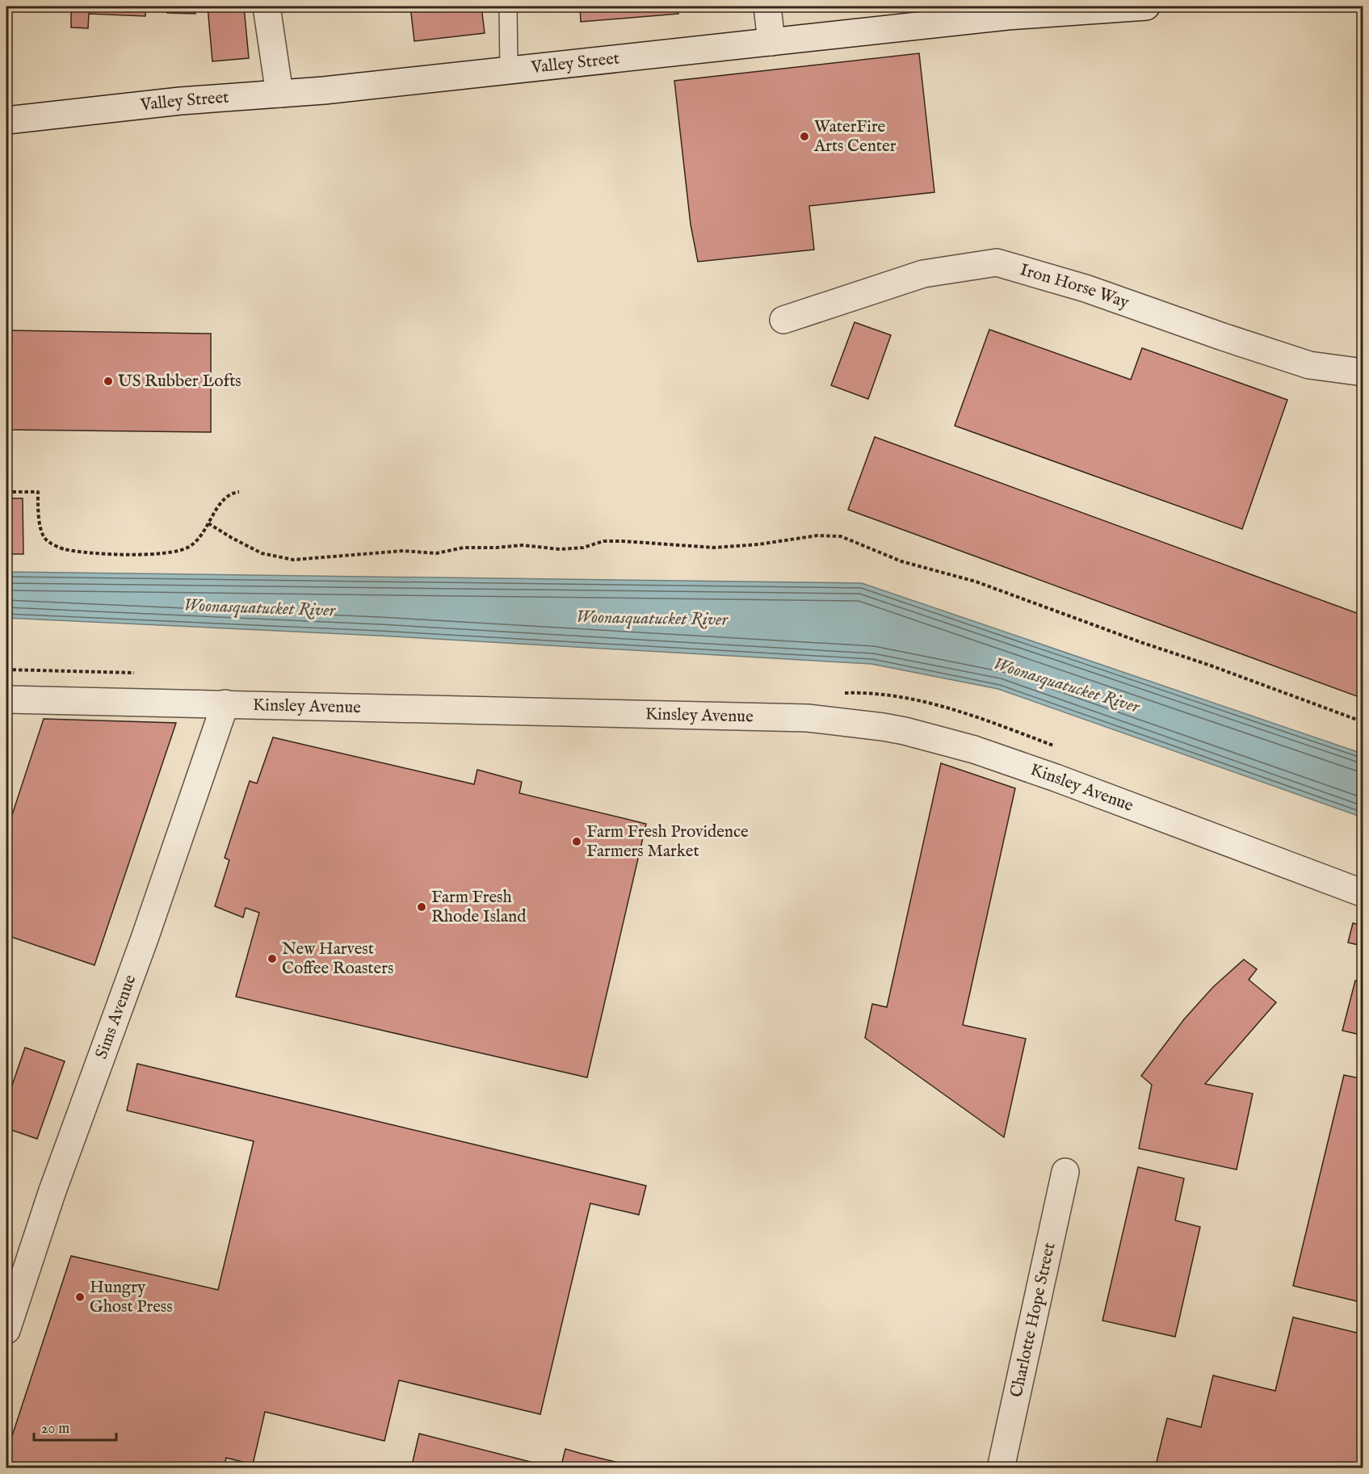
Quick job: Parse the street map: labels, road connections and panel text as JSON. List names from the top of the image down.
{
  "streets": {
    "street": [
      "Valley Street",
      "Iron Horse Way",
      "Kinsley Avenue",
      "Sims Avenue",
      "Charlotte Hope Street"
    ]
  },
  "crossings": [
    ["Kinsley Avenue", "Sims Avenue"]
  ],
  "water": ["Woonasquatucket River"],
  "places": [
    "WaterFire Arts Center",
    "US Rubber Lofts",
    "Farm Fresh Providence Farmers Market",
    "Farm Fresh Rhode Island",
    "New Harvest Coffee Roasters",
    "Hungry Ghost Press"
  ],
  "scale_bar": "20 m"
}
